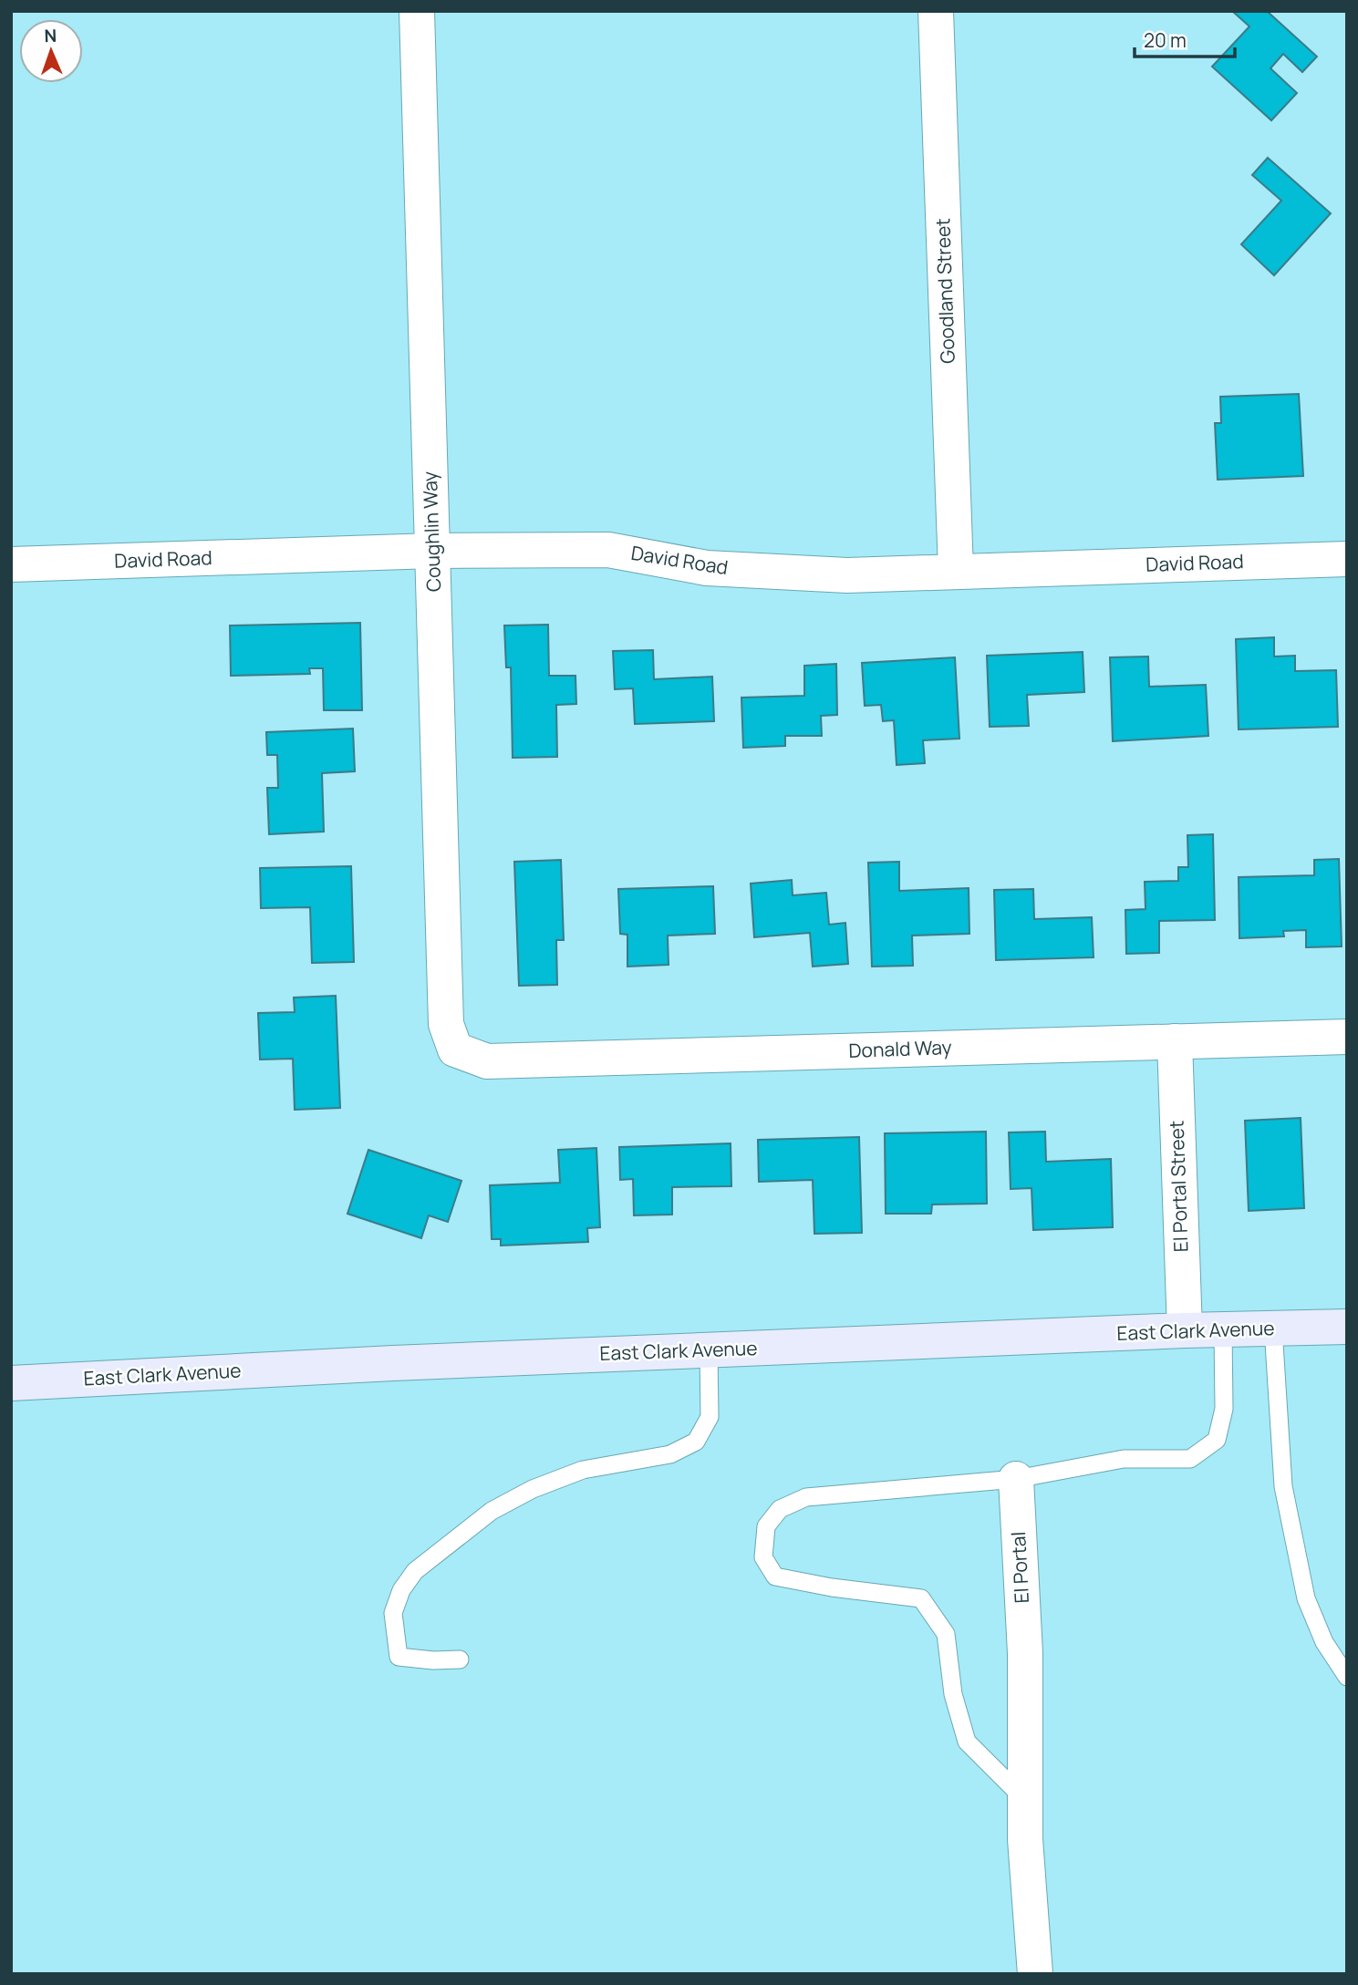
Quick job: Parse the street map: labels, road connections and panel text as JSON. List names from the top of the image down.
{
  "streets": {
    "main road": ["East Clark Avenue"],
    "street": [
      "Goodland Street",
      "Coughlin Way",
      "David Road",
      "Donald Way",
      "El Portal Street",
      "El Portal"
    ]
  },
  "crossings": [
    ["Goodland Street", "David Road"],
    ["Coughlin Way", "David Road"],
    ["Coughlin Way", "Donald Way"],
    ["Donald Way", "El Portal Street"],
    ["El Portal Street", "East Clark Avenue"]
  ],
  "scale_bar": "20 m",
  "north": "top"
}
